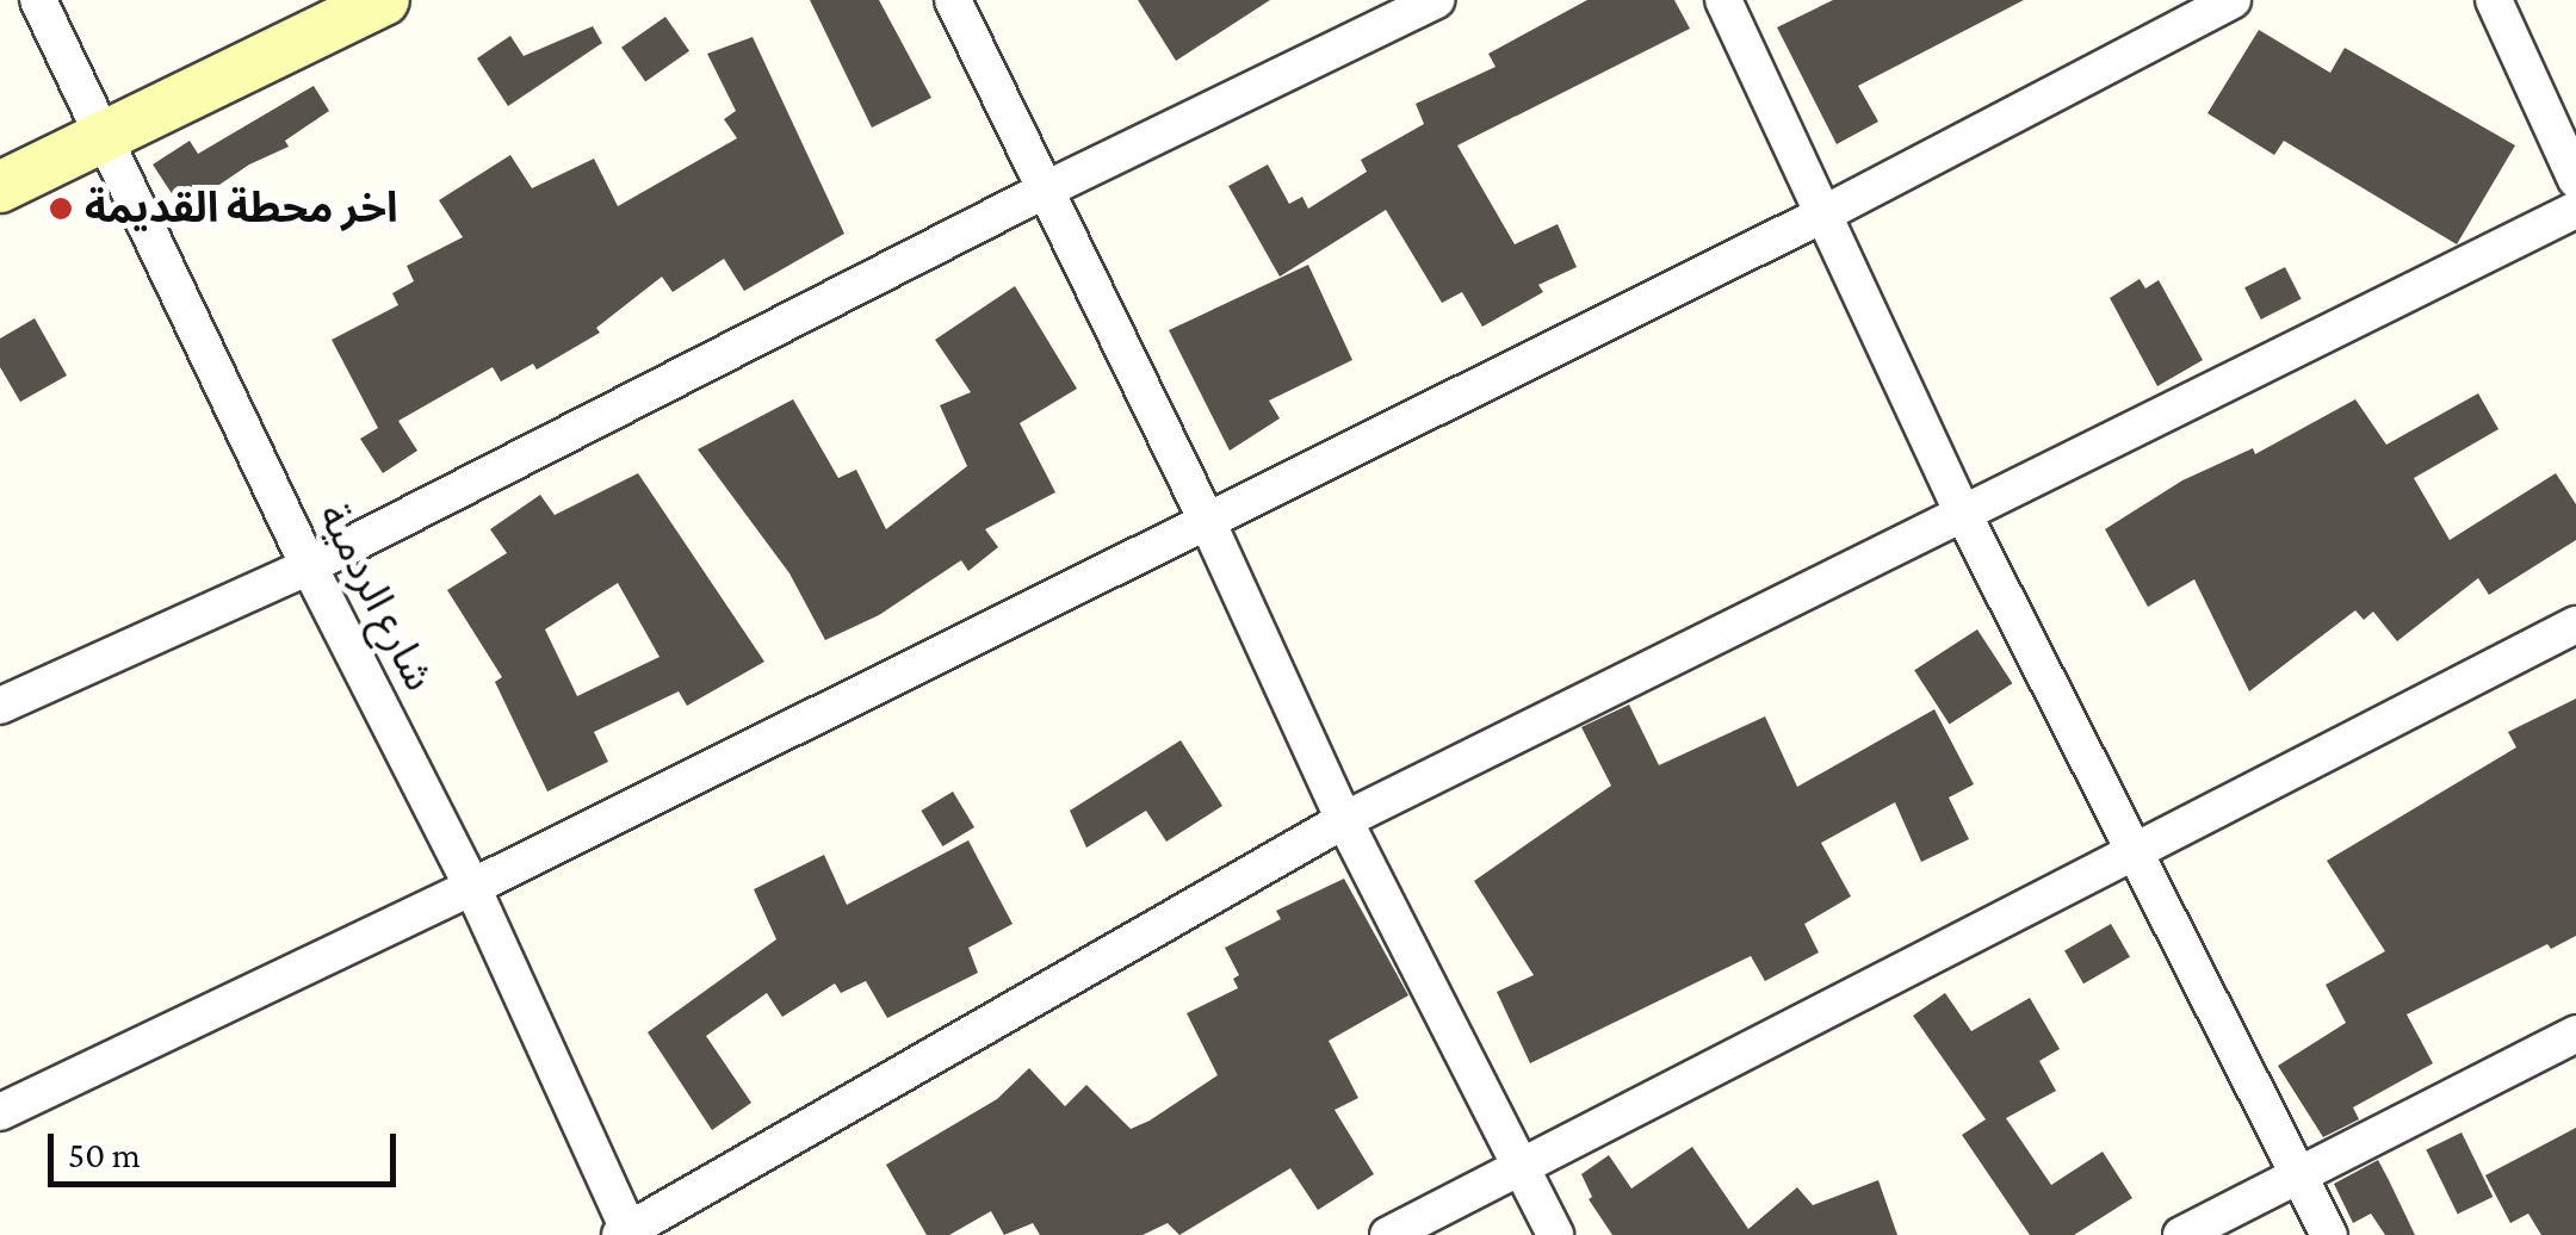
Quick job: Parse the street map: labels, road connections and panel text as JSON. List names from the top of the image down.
{
  "streets": {
    "street": ["شارع الردمية"]
  },
  "places": ["اخر محطة القديمة"],
  "scale_bar": "50 m"
}
